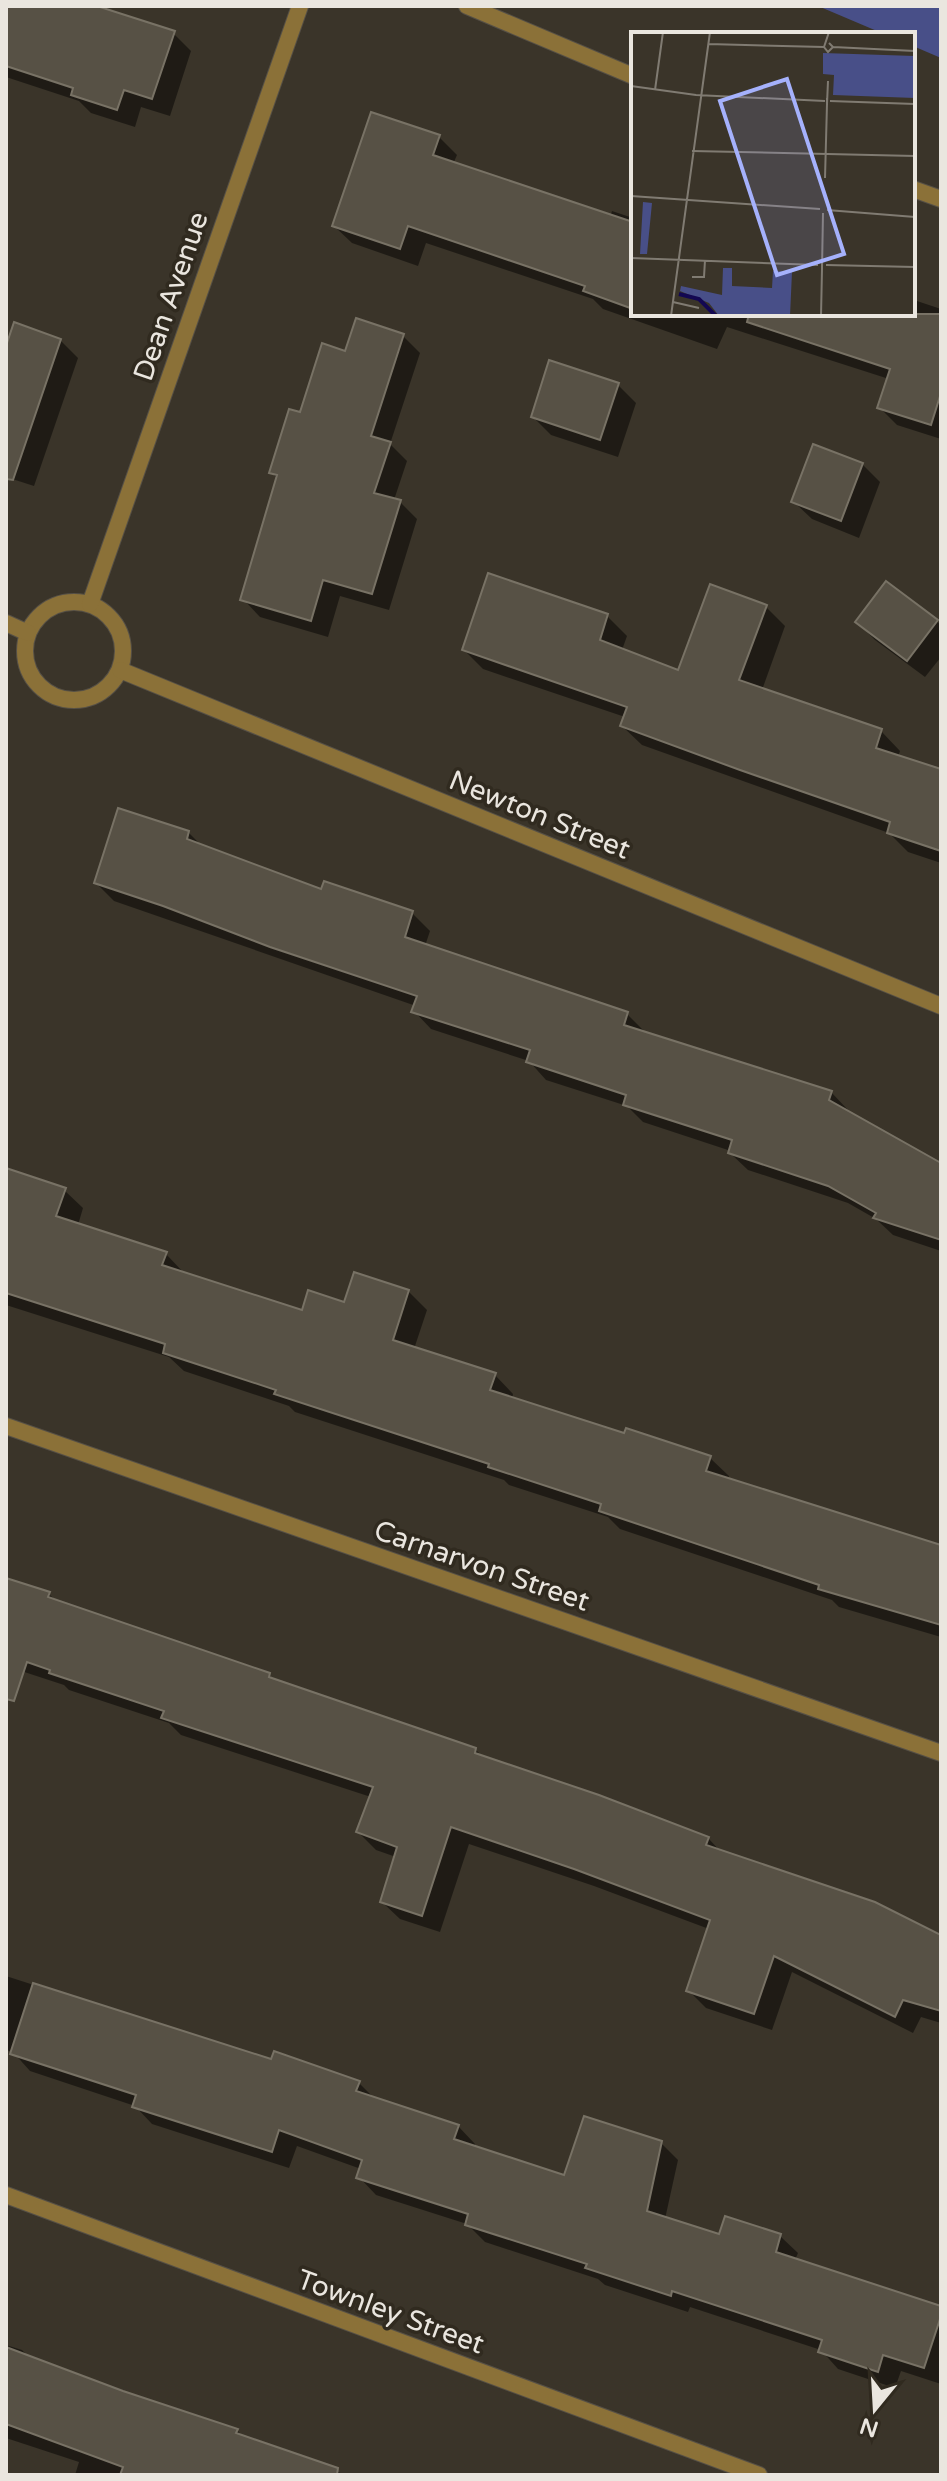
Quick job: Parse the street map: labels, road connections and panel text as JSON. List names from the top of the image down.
{
  "streets": {
    "street": [
      "Dean Avenue",
      "Newton Street",
      "Carnarvon Street",
      "Townley Street"
    ]
  },
  "crossings": [
    ["Dean Avenue", "Newton Street"]
  ],
  "north": "bottom"
}
